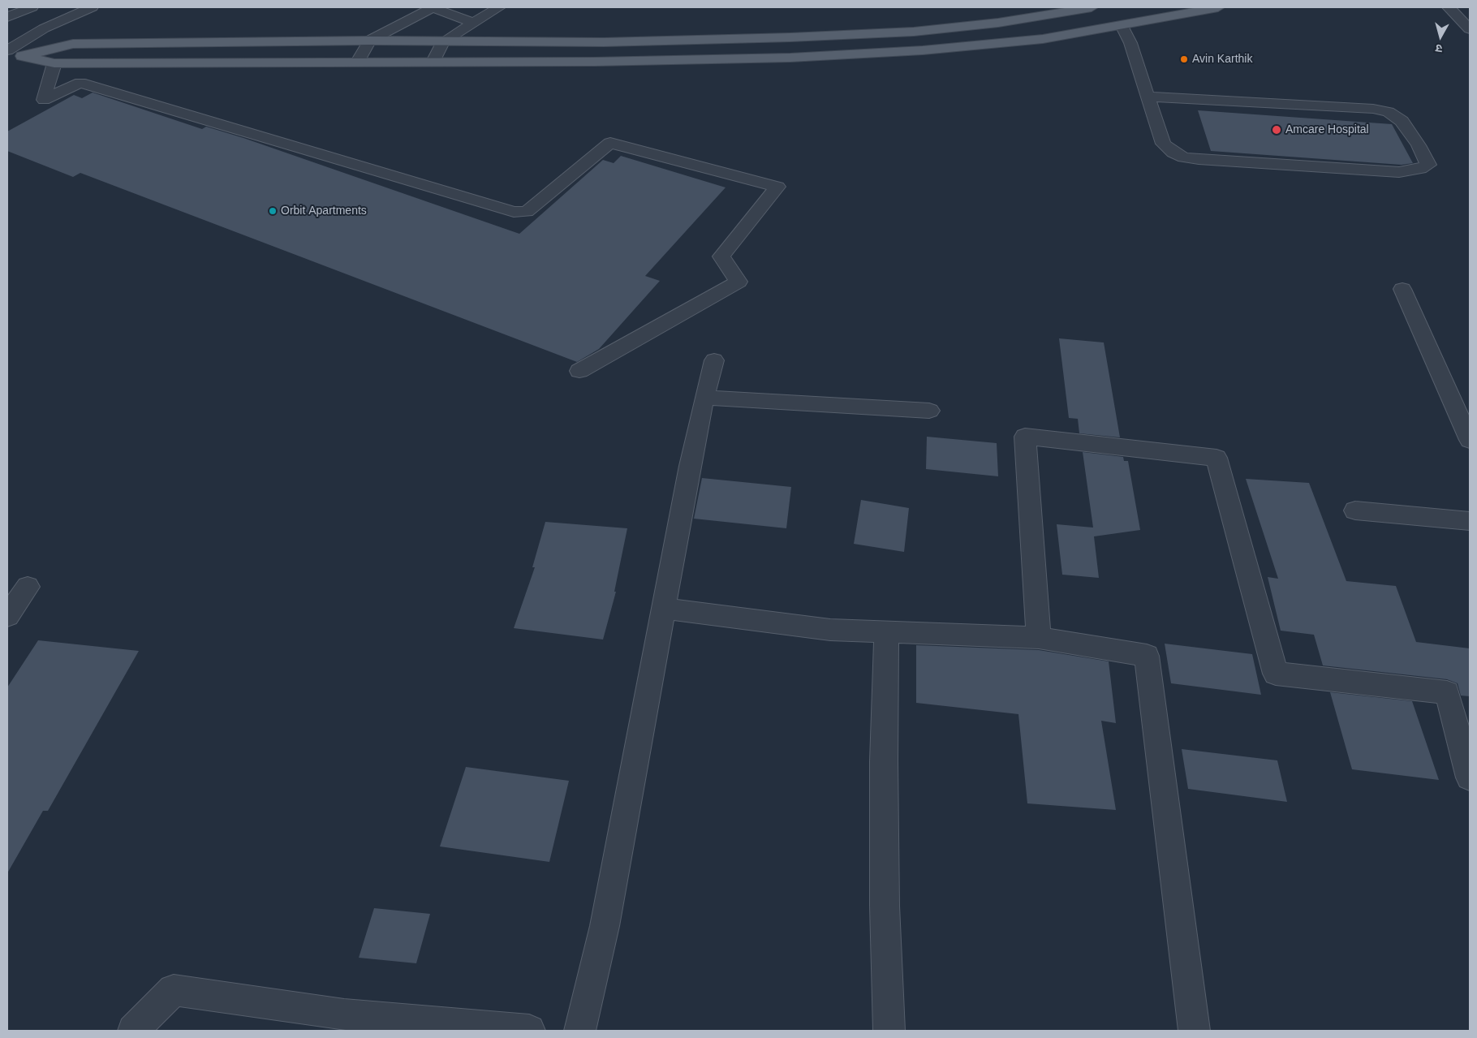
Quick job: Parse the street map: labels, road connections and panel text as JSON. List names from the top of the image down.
{
  "places": ["Avin Karthik", "Amcare Hospital", "Orbit Apartments"],
  "north": "bottom"
}
